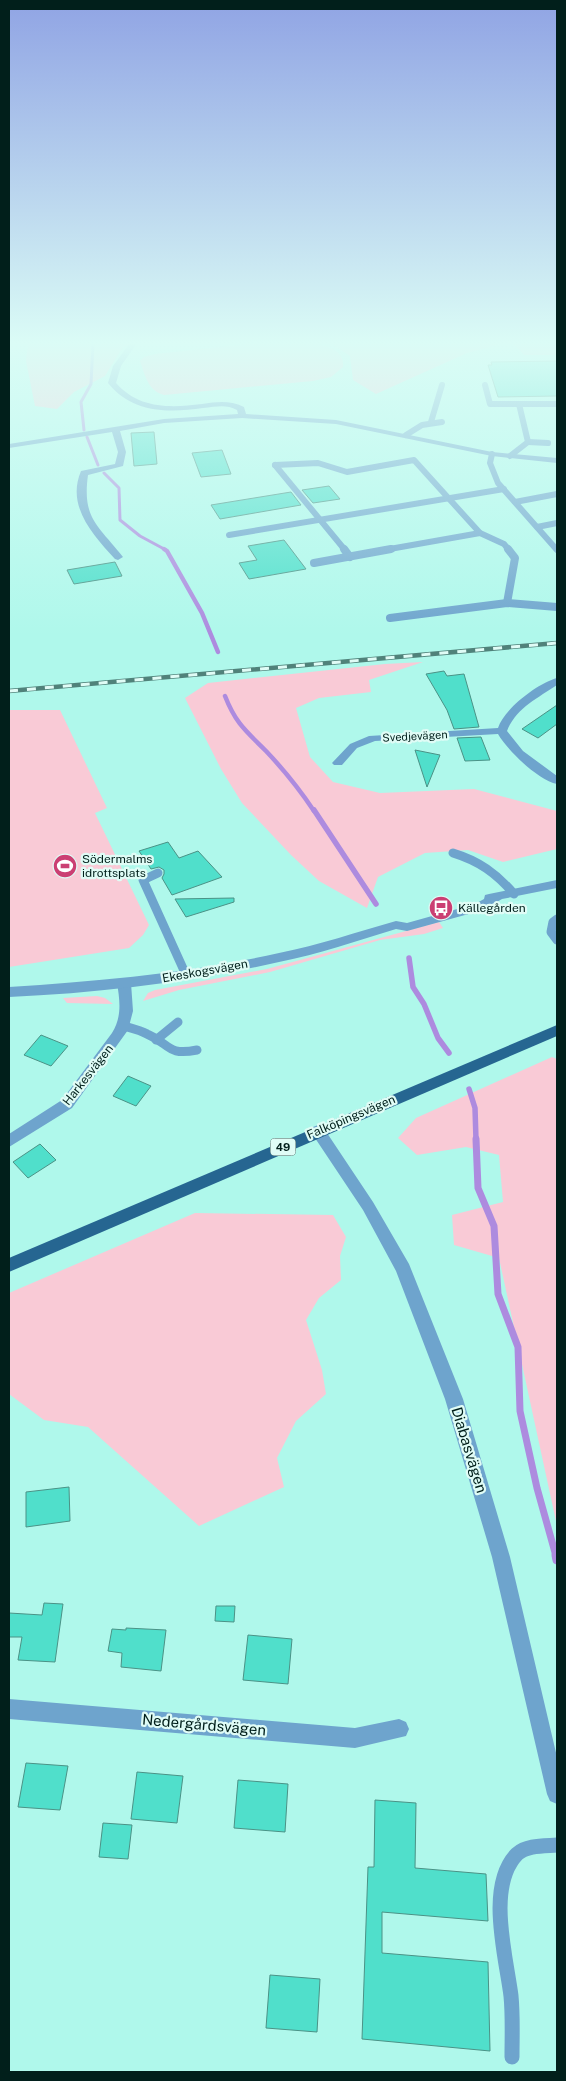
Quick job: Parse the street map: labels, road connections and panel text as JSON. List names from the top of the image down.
{
  "streets": {
    "main road": ["Falköpingsvägen", "49"],
    "street": [
      "Svedjevägen",
      "Ekeskogsvägen",
      "Harkesvägen",
      "Diabasvägen",
      "Nedergårdsvägen"
    ]
  },
  "crossings": [
    ["Falköpingsvägen", "Diabasvägen"]
  ],
  "places": {
    "sports": ["Södermalms idrottsplats"],
    "bus stop": ["Källegården"]
  }
}
